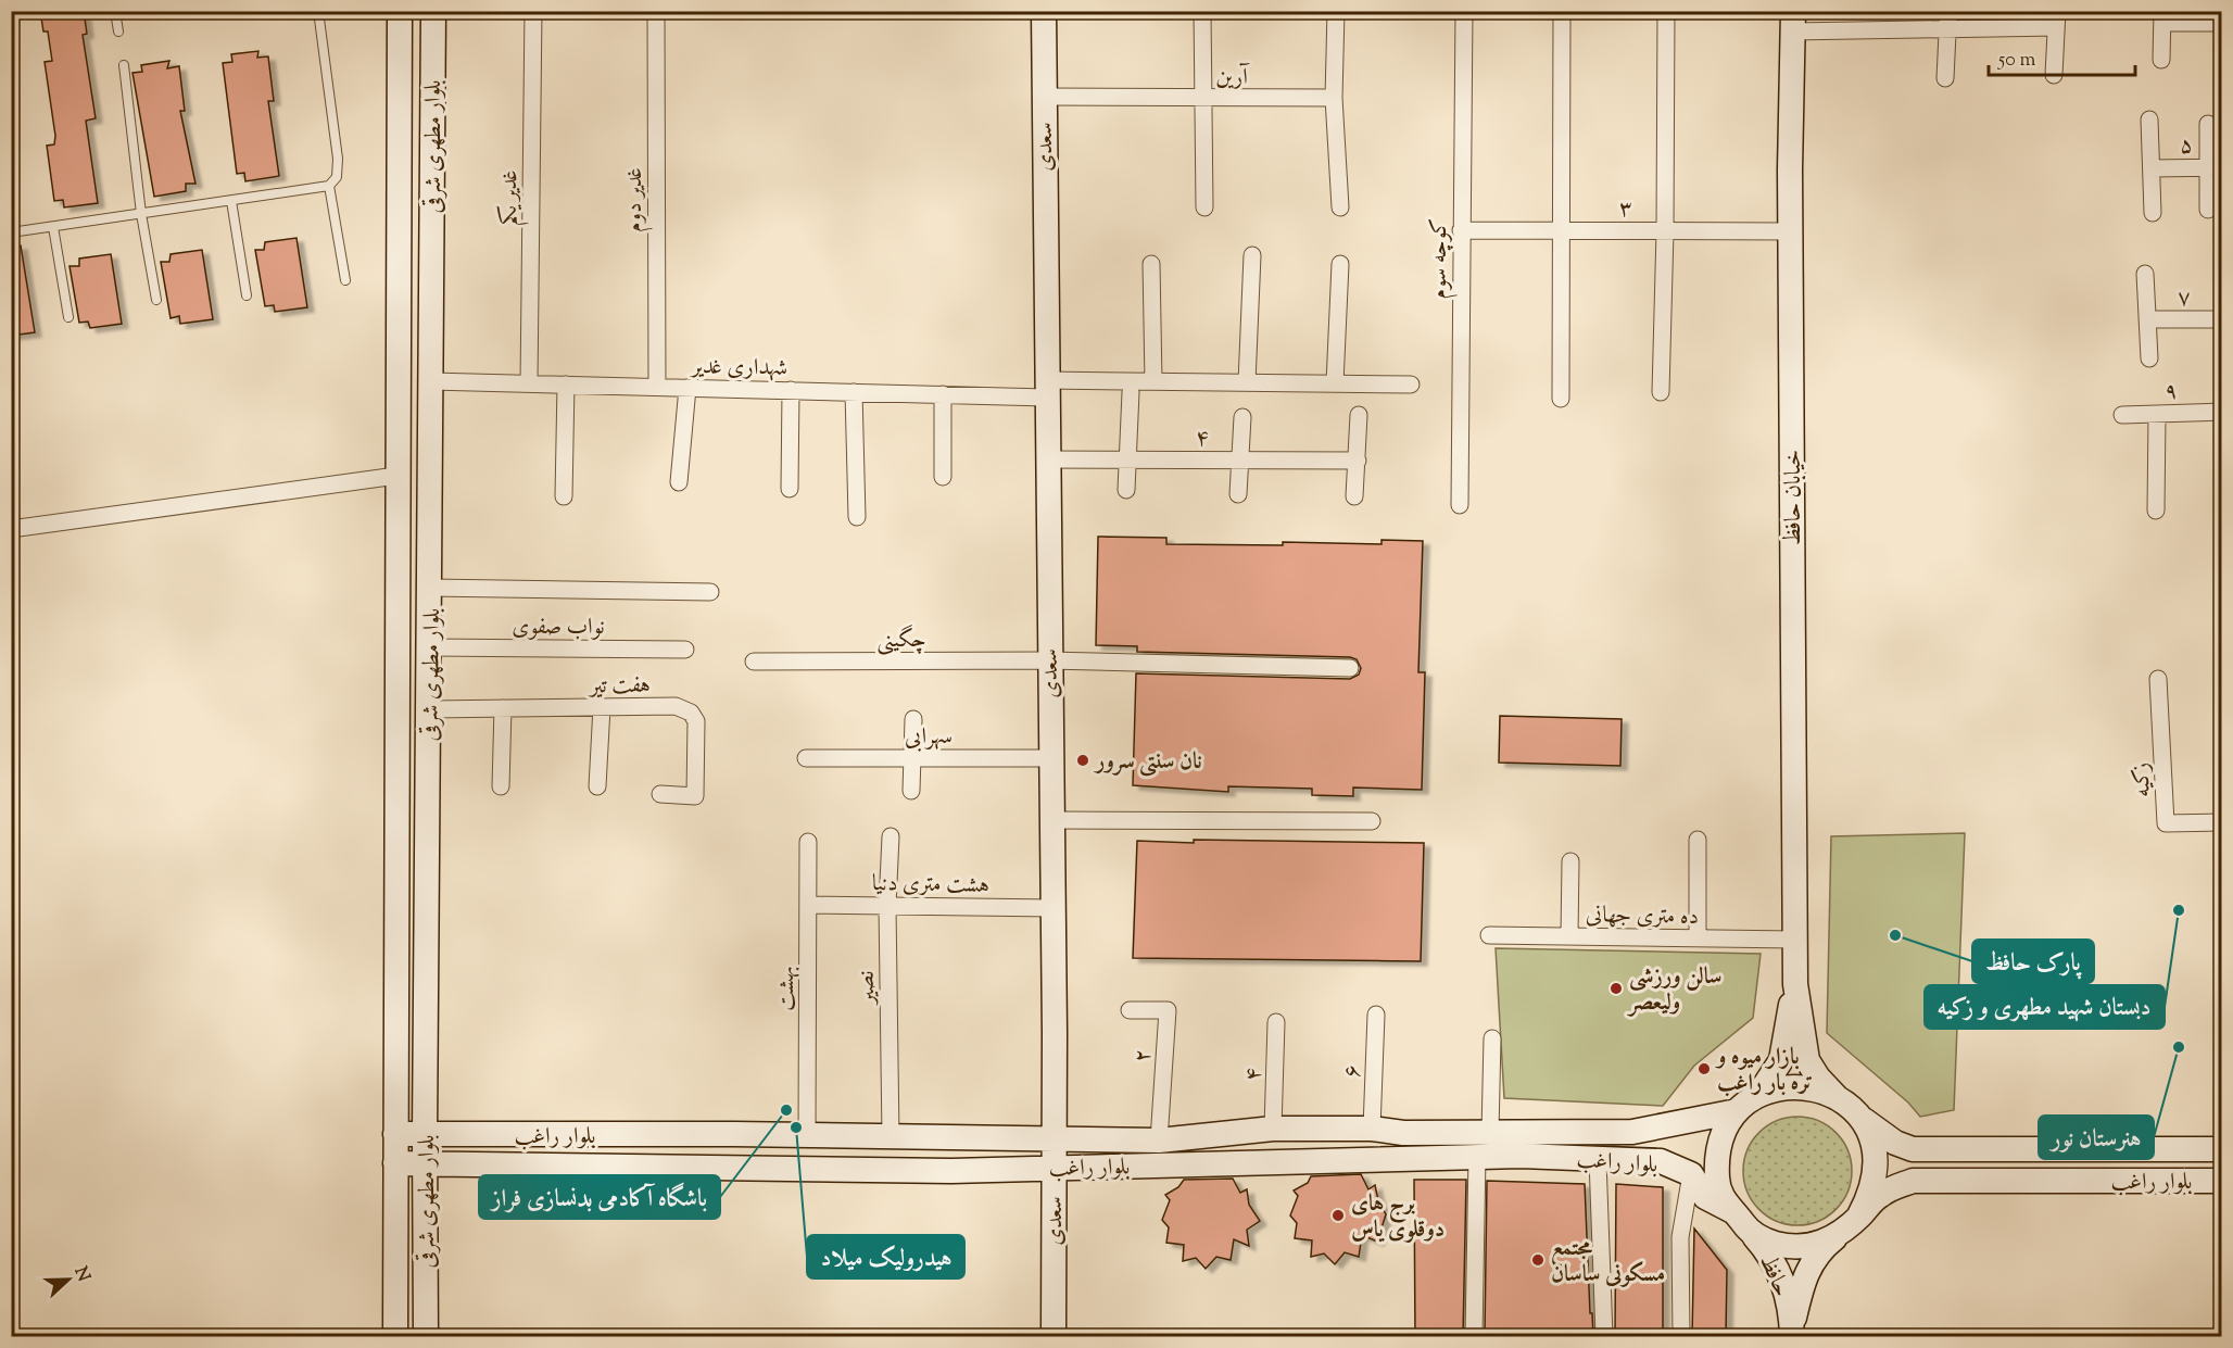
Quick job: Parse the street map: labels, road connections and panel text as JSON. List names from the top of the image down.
{
  "streets": {
    "street": [
      "آرین",
      "۵",
      "بلوار مطهری شرقی",
      "سعدی",
      "غدیر یکم",
      "غدیر دوم",
      "۳",
      "کوچه سوم",
      "۷",
      "شهداری غدیر",
      "۹",
      "۴",
      "خیابان حافظ",
      "نواب صفوی",
      "چگینی",
      "هفت تیر",
      "سهرابی",
      "زکیه",
      "هشت متری دنیا",
      "ده متری جهانی",
      "نصیر",
      "بهشت",
      "۲",
      "۶",
      "بلوار راغب",
      "حافظ"
    ]
  },
  "crossings": [
    ["آرین", "سعدی"],
    ["بلوار مطهری شرقی", "شهداری غدیر"],
    ["بلوار مطهری شرقی", "نواب صفوی"],
    ["بلوار مطهری شرقی", "هفت تیر"],
    ["بلوار مطهری شرقی", "بلوار راغب"],
    ["سعدی", "شهداری غدیر"],
    ["سعدی", "۴"],
    ["سعدی", "چگینی"],
    ["سعدی", "سهرابی"],
    ["سعدی", "هشت متری دنیا"],
    ["سعدی", "بلوار راغب"],
    ["غدیر یکم", "شهداری غدیر"],
    ["غدیر دوم", "شهداری غدیر"],
    ["۳", "کوچه سوم"],
    ["۳", "خیابان حافظ"],
    ["۴", "بلوار راغب"],
    ["خیابان حافظ", "ده متری جهانی"],
    ["خیابان حافظ", "بلوار راغب"],
    ["خیابان حافظ", "حافظ"],
    ["هشت متری دنیا", "نصیر"],
    ["هشت متری دنیا", "بهشت"],
    ["نصیر", "بلوار راغب"],
    ["بهشت", "بلوار راغب"],
    ["۲", "بلوار راغب"],
    ["۶", "بلوار راغب"],
    ["بلوار راغب", "حافظ"]
  ],
  "places": [
    "نان سنتی سرور",
    "دبستان شهید مطهری و زکیه",
    "پارک حافظ",
    "سالن ورزشی ولیعصر",
    "هنرستان نور",
    "بازار میوه و تره بار راغب",
    "باشگاه آکادمی بدنسازی فراز",
    "هیدرولیک میلاد",
    "برج های دوقلوی یاس",
    "مجتمع مسکونی ساسان"
  ],
  "scale_bar": "50 m",
  "north": "right"
}
